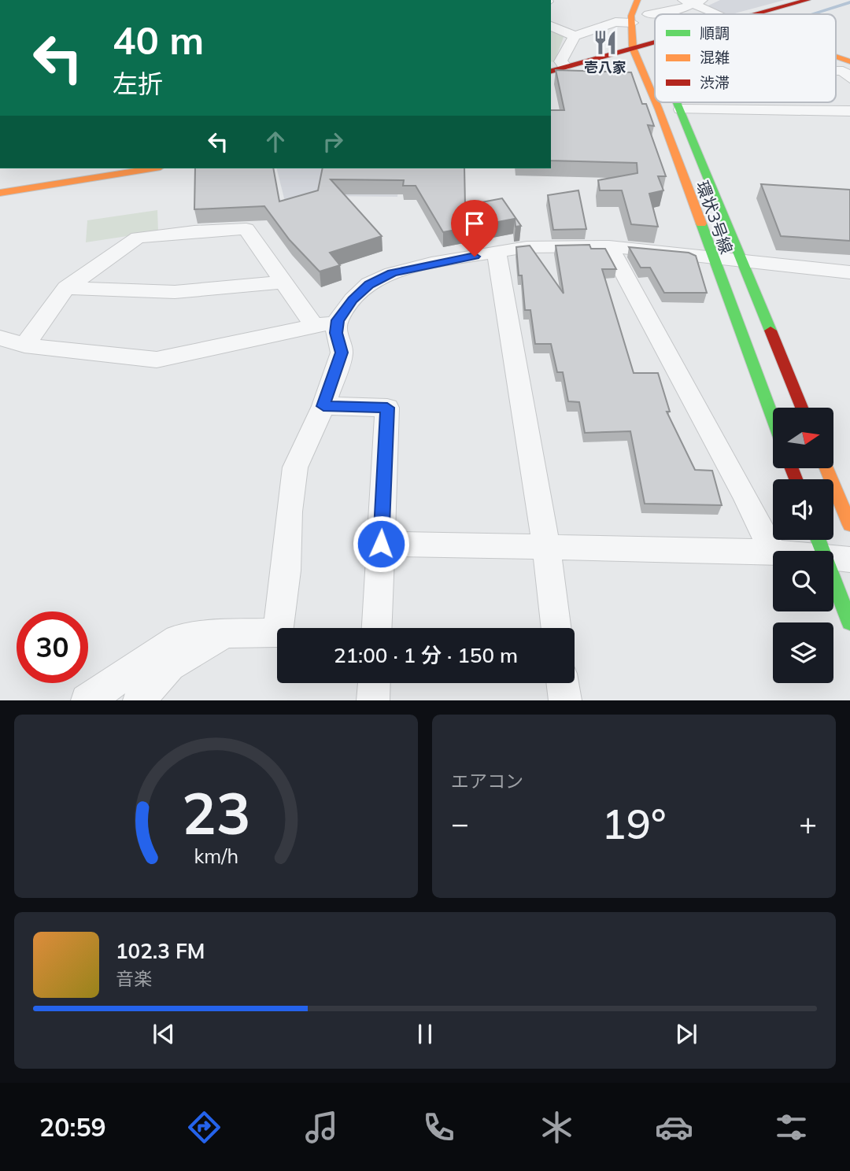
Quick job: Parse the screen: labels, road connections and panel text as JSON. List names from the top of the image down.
{
  "streets": {
    "street": ["環状3号線"]
  },
  "places": {
    "restaurant": ["壱八家"]
  },
  "legend": ["順調", "混雑", "渋滞"],
  "north": "right",
  "page": {
    "turn": ["40 m", "左折"],
    "limit": "30",
    "trip": "21:00 · 1 分 · 150 m",
    "tile": "エアコン",
    "heat": ["−", "19°", "+"],
    "song": ["102.3 FM", "音楽"],
    "tabs": "20:59",
    "gauge": ["23", "km/h"]
  }
}
